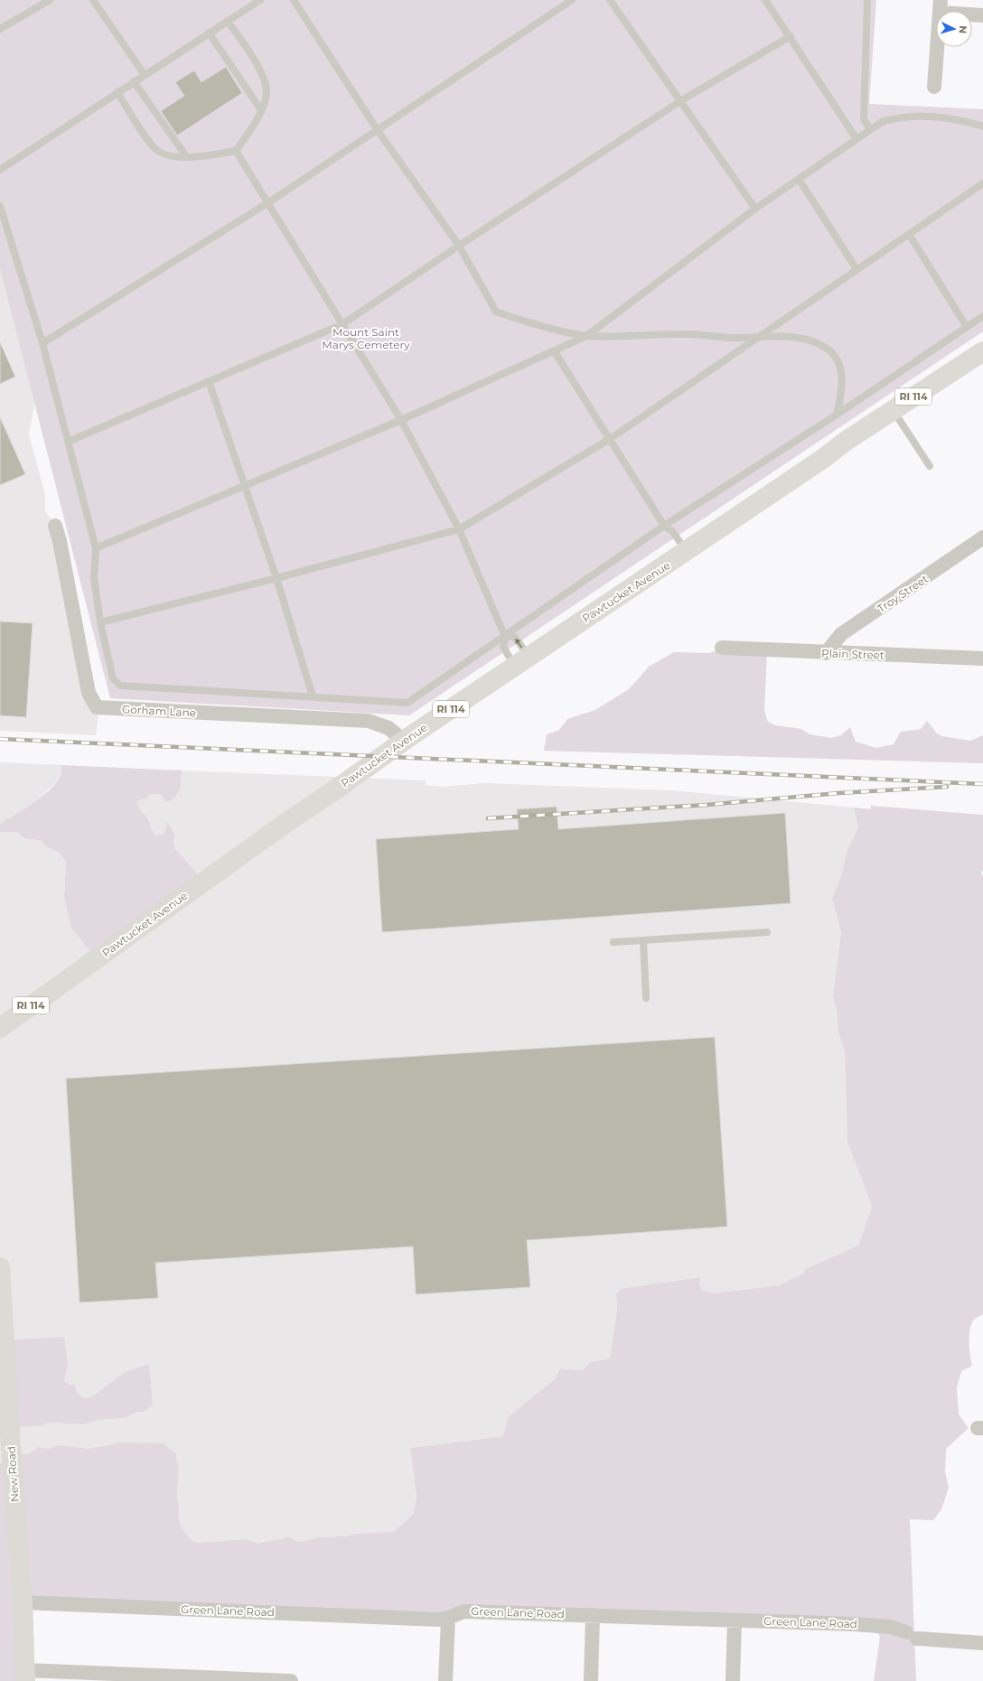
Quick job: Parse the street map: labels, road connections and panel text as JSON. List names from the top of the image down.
{
  "streets": {
    "main road": ["RI 114", "Pawtucket Avenue", "New Road"],
    "street": [
      "Troy Street",
      "Plain Street",
      "Gorham Lane",
      "Green Lane Road"
    ]
  },
  "crossings": [
    ["RI 114", "Pawtucket Avenue"],
    ["Pawtucket Avenue", "Gorham Lane"],
    ["Troy Street", "Plain Street"],
    ["New Road", "Green Lane Road"]
  ],
  "parks": ["Mount Saint Marys Cemetery"],
  "north": "right"
}
